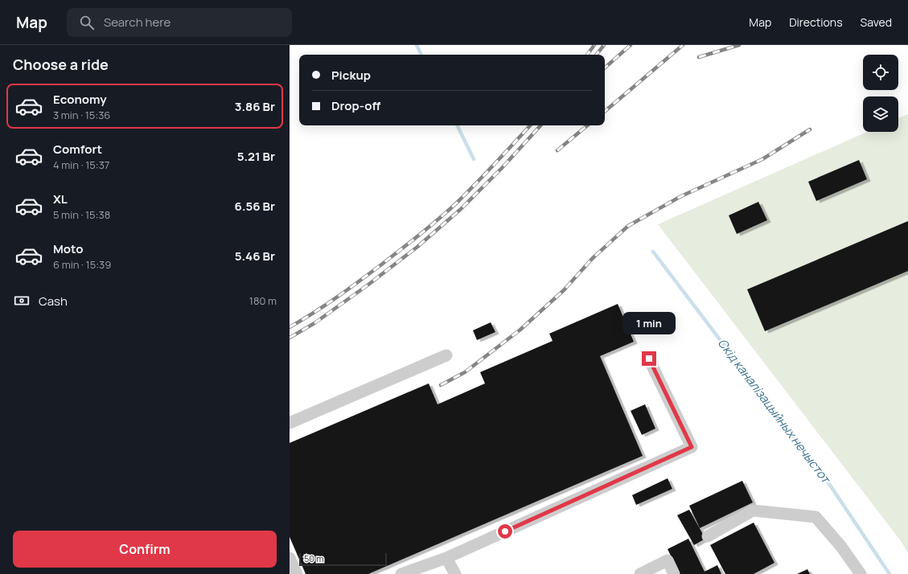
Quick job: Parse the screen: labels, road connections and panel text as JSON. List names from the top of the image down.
{
  "water": ["Скід каналізацыйных нечыстот"],
  "scale_bar": "50 m",
  "page": {
    "header": "Map",
    "search": "Search here",
    "nav": ["Map", "Directions", "Saved"],
    "heading": "Choose a ride",
    "banner": ["Pickup", "Drop-off"],
    "list": [
      {
        "name": "Economy",
        "note": "3 min · 15:36",
        "value": "3.86 Br"
      },
      {
        "name": "Comfort",
        "note": "4 min · 15:37",
        "value": "5.21 Br"
      },
      {
        "name": "XL",
        "note": "5 min · 15:38",
        "value": "6.56 Br"
      },
      {
        "name": "Moto",
        "note": "6 min · 15:39",
        "value": "5.46 Br"
      }
    ],
    "pay": ["Cash", "180 m"],
    "bubble": "1 min",
    "buttons": "Confirm",
    "scale": "50 m"
  }
}
